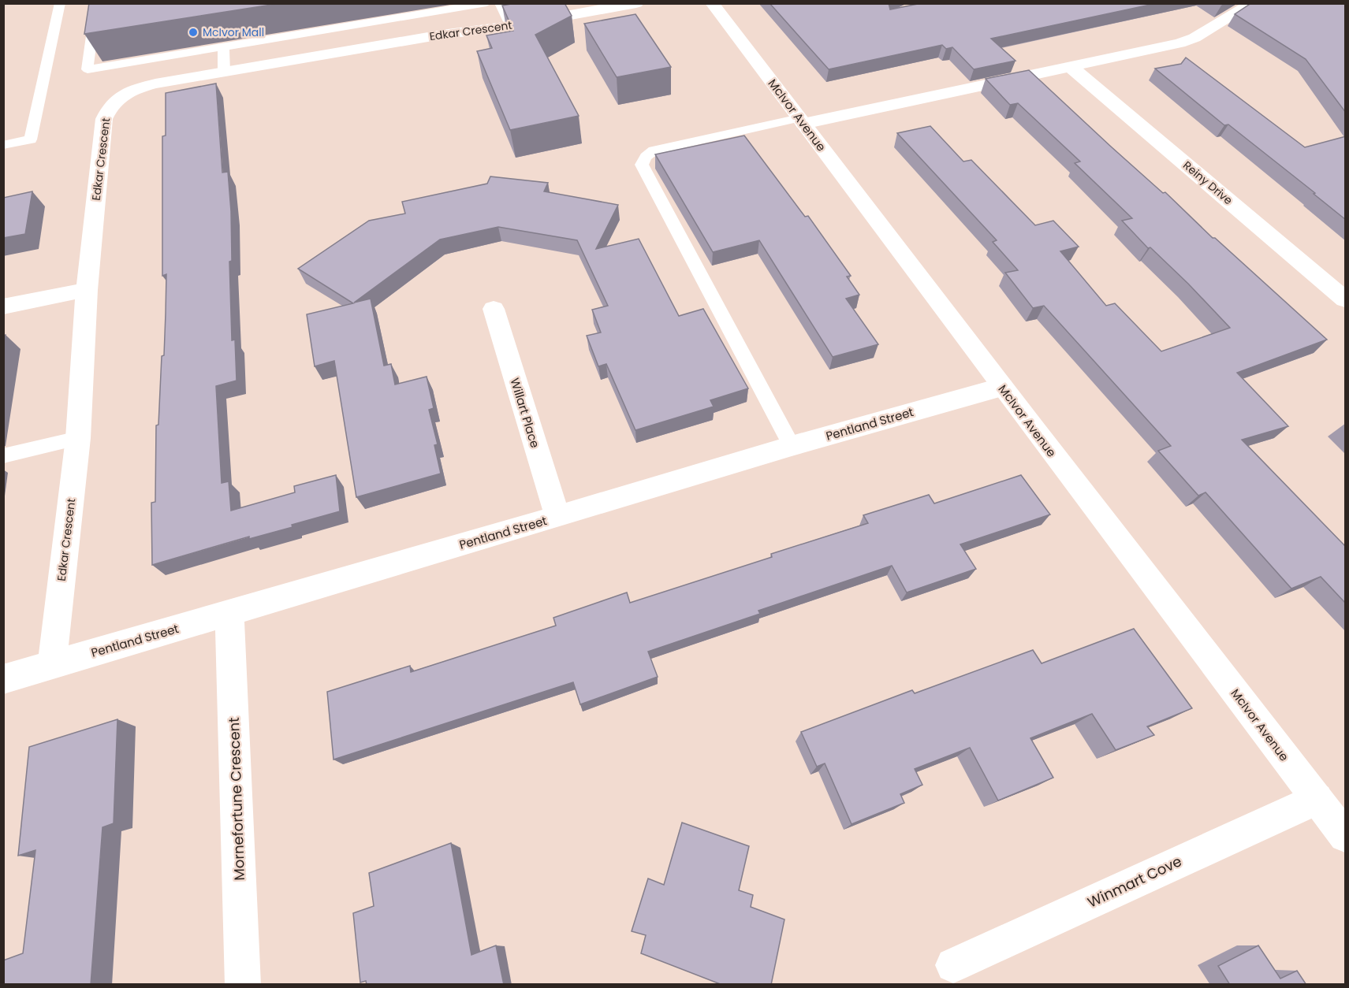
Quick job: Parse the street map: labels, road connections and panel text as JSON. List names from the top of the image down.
{
  "streets": {
    "street": [
      "Edkar Crescent",
      "McIvor Avenue",
      "Reiny Drive",
      "Willart Place",
      "Pentland Street",
      "Mornefortune Crescent",
      "Winmart Cove"
    ]
  },
  "crossings": [
    ["Edkar Crescent", "Pentland Street"],
    ["McIvor Avenue", "Pentland Street"],
    ["McIvor Avenue", "Winmart Cove"],
    ["Willart Place", "Pentland Street"],
    ["Pentland Street", "Mornefortune Crescent"]
  ],
  "places": ["McIvor Mall"]
}
